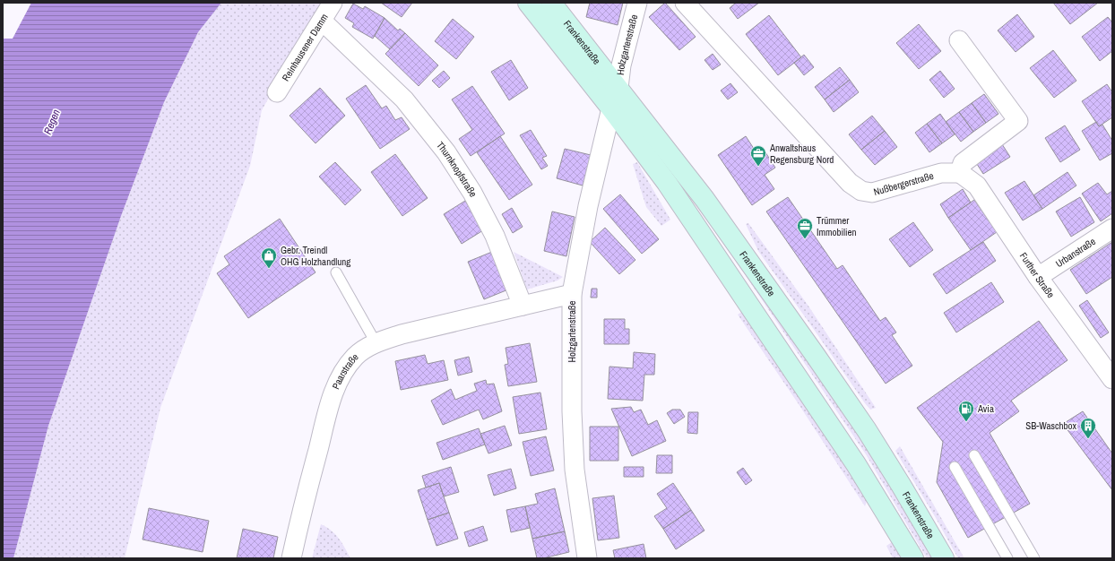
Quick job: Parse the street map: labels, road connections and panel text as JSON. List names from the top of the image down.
{
  "streets": {
    "main road": ["Frankenstraße"],
    "street": [
      "Holzgartenstraße",
      "Reinhausener Damm",
      "Thurnknopfstraße",
      "Nußbergerstraße",
      "Urbanstraße",
      "Further Straße",
      "Paarstraße"
    ]
  },
  "crossings": [
    ["Frankenstraße", "Holzgartenstraße"],
    ["Reinhausener Damm", "Thurnknopfstraße"],
    ["Thurnknopfstraße", "Paarstraße"],
    ["Nußbergerstraße", "Further Straße"],
    ["Urbanstraße", "Further Straße"]
  ],
  "water": ["Regen"],
  "places": {
    "office": ["Anwaltshaus Regensburg Nord", "Trümmer Immobilien"],
    "shop": ["Gebr. Treindl OHG Holzhandlung"],
    "fuel station": ["Avia"],
    "building": ["SB-Waschbox"]
  }
}
